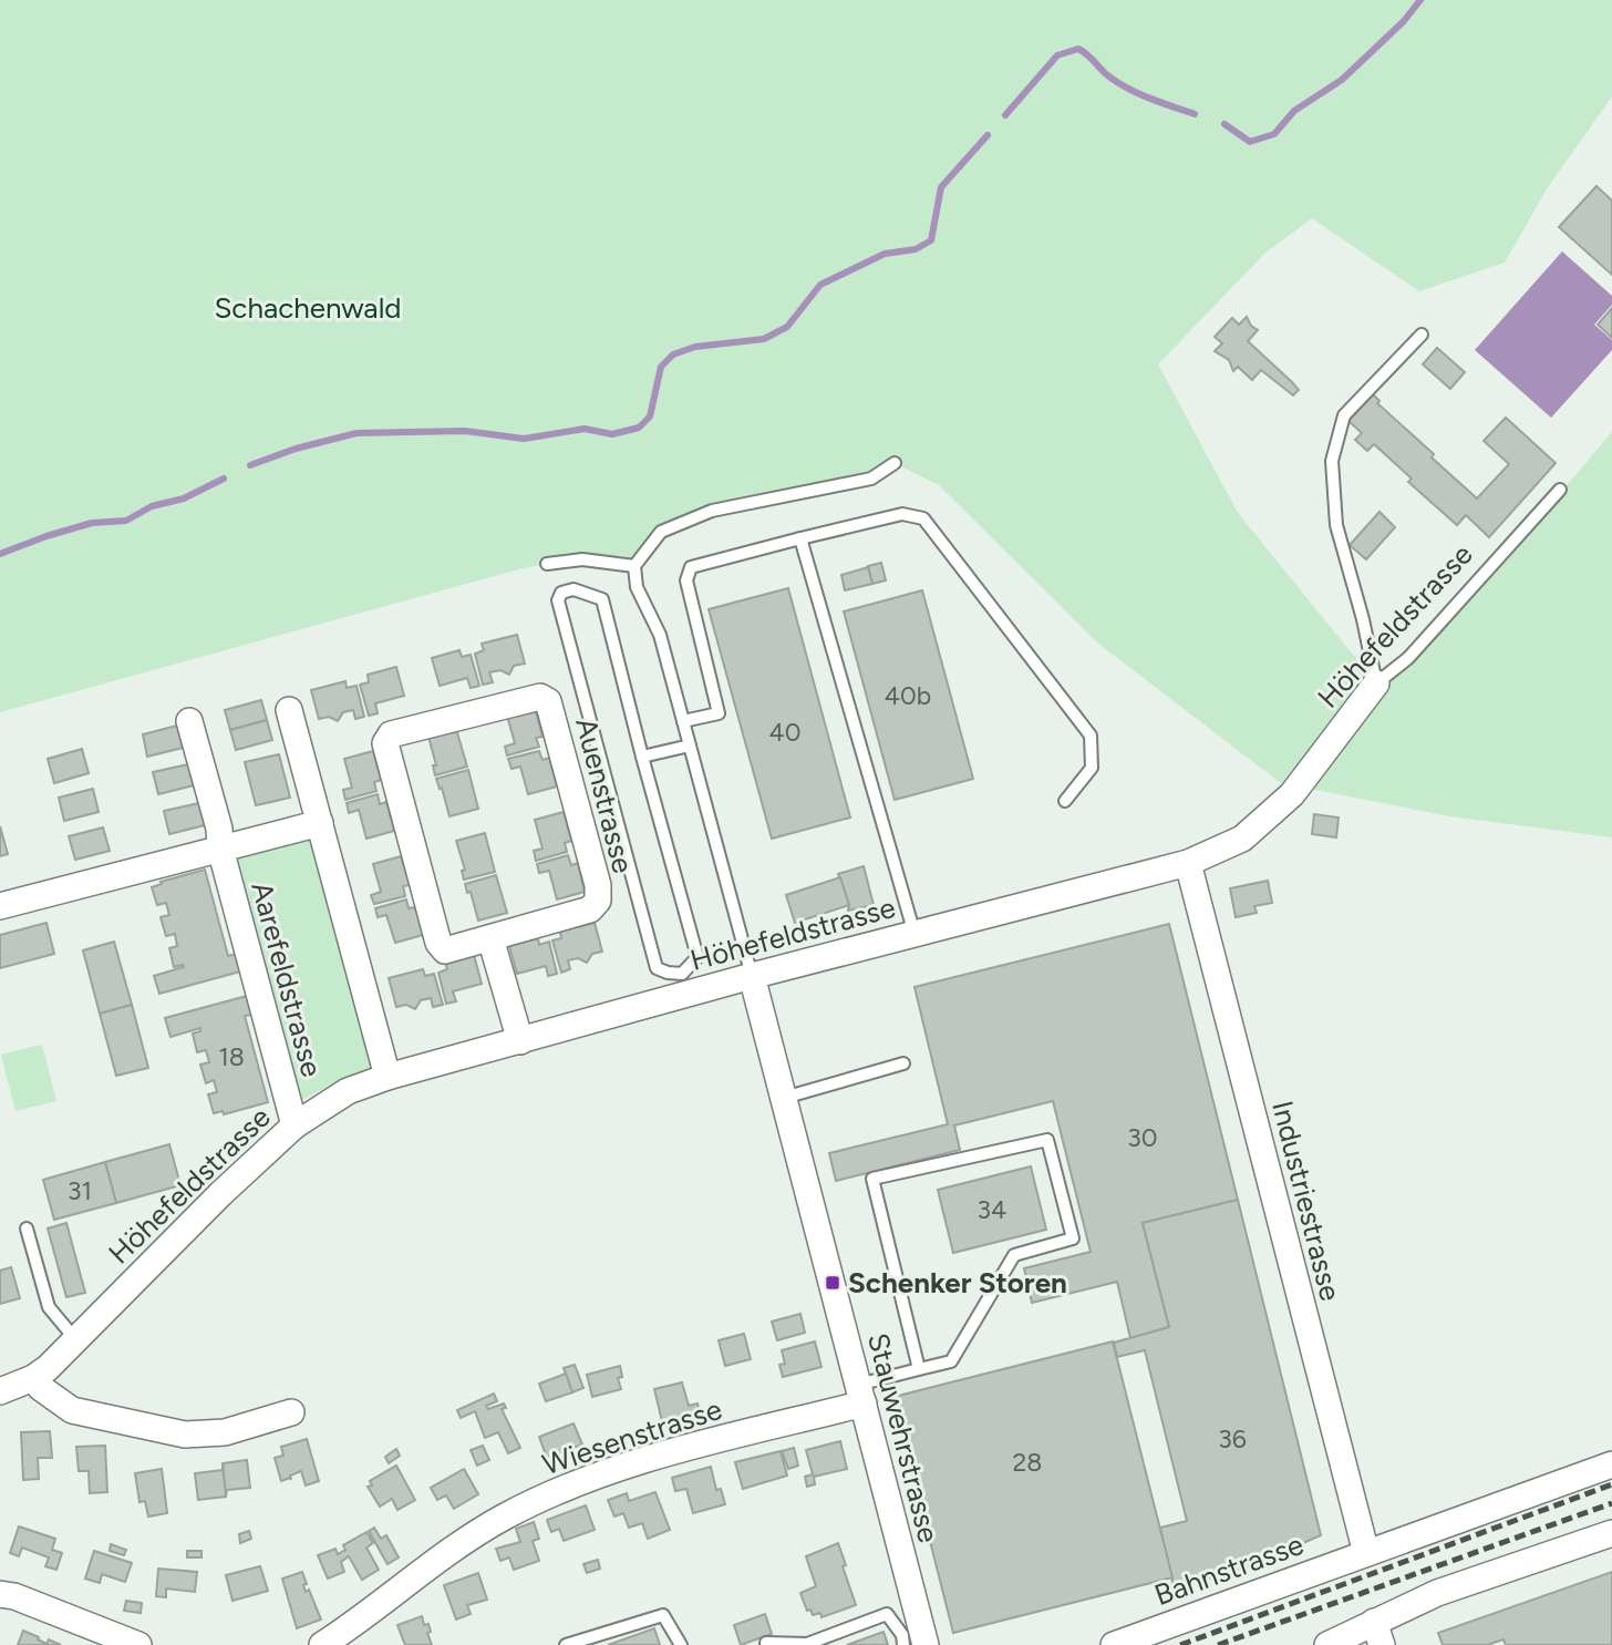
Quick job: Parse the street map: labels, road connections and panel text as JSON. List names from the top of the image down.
{
  "streets": {
    "street": [
      "Höhefeldstrasse",
      "Auenstrasse",
      "Aarefeldstrasse",
      "Industriestrasse",
      "Wiesenstrasse",
      "Stauwehrstrasse",
      "Bahnstrasse"
    ]
  },
  "crossings": [
    ["Höhefeldstrasse", "Aarefeldstrasse"],
    ["Höhefeldstrasse", "Industriestrasse"],
    ["Höhefeldstrasse", "Stauwehrstrasse"],
    ["Industriestrasse", "Bahnstrasse"],
    ["Wiesenstrasse", "Stauwehrstrasse"]
  ],
  "parks": ["Schachenwald"],
  "places": {
    "transit": ["Schenker Storen"]
  },
  "house_numbers": [
    "40b",
    "40",
    "18",
    "30",
    "31",
    "34",
    "36",
    "28"
  ]
}
